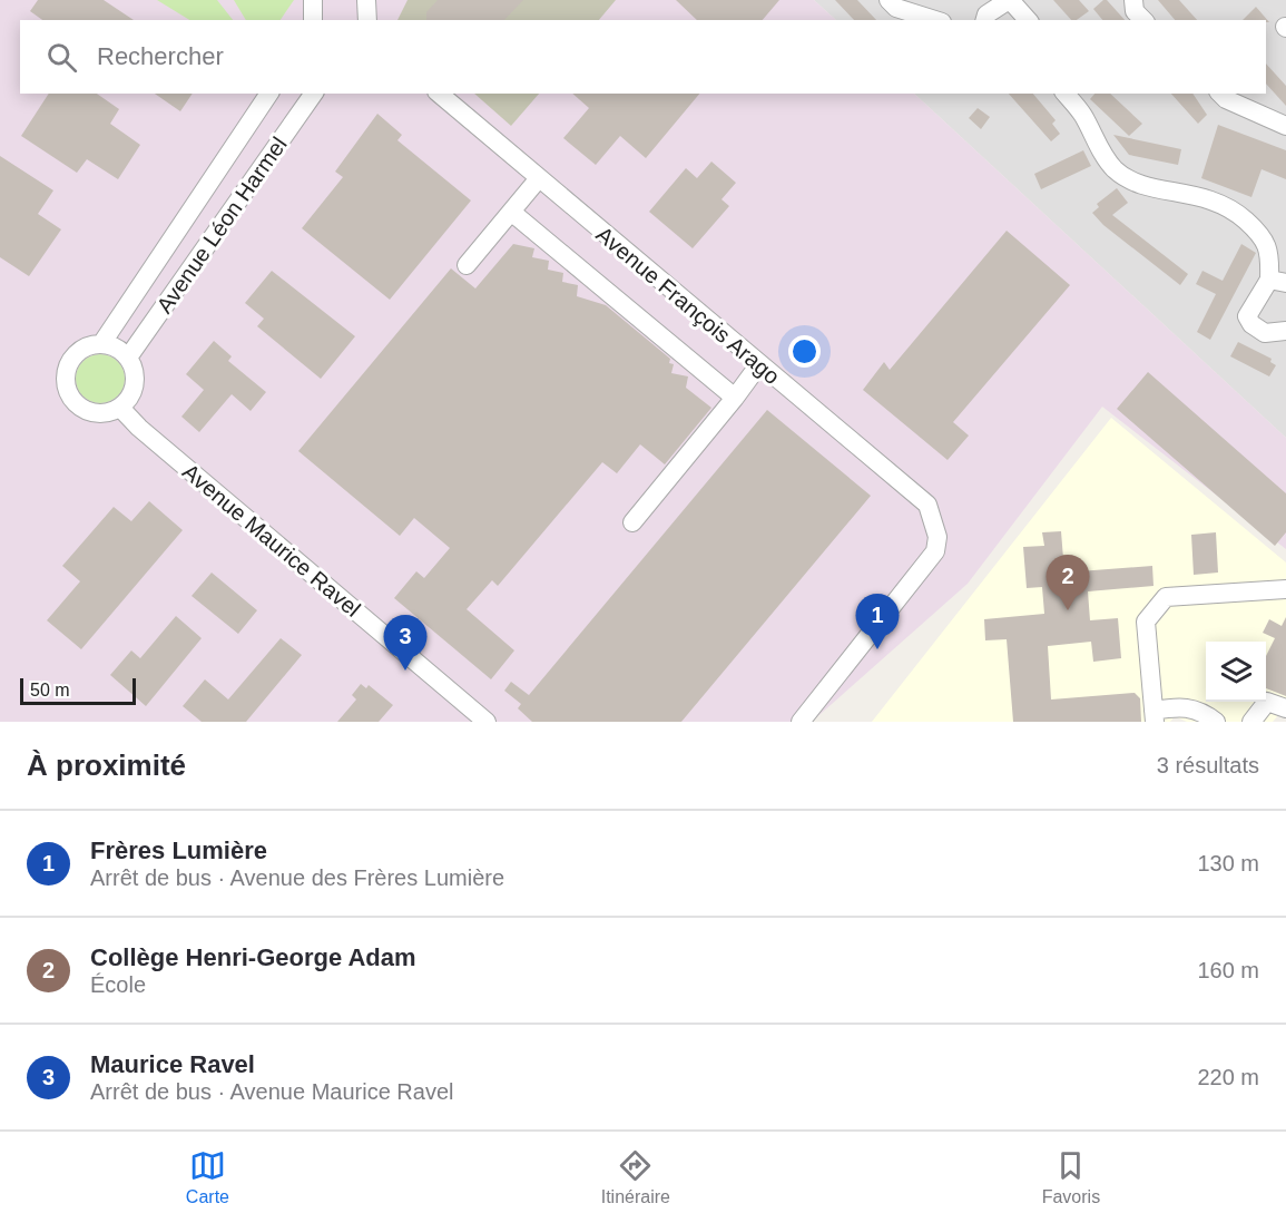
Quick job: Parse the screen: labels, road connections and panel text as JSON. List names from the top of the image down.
{
  "streets": {
    "street": ["Avenue Léon Harmel", "Avenue François Arago", "Avenue Maurice Ravel"]
  },
  "crossings": [
    ["Avenue Léon Harmel", "Avenue Maurice Ravel"]
  ],
  "scale_bar": "50 m",
  "page": {
    "search": "Rechercher",
    "pins": ["2", "1", "3"],
    "scale": "50 m",
    "heading": ["À proximité", "3 résultats"],
    "list": [
      {
        "mark": "1",
        "name": "Frères Lumière",
        "note": "Arrêt de bus · Avenue des Frères Lumière",
        "value": "130 m"
      },
      {
        "mark": "2",
        "name": "Collège Henri-George Adam",
        "note": "École",
        "value": "160 m"
      },
      {
        "mark": "3",
        "name": "Maurice Ravel",
        "note": "Arrêt de bus · Avenue Maurice Ravel",
        "value": "220 m"
      }
    ],
    "nav": ["Carte", "Itinéraire", "Favoris"]
  }
}
